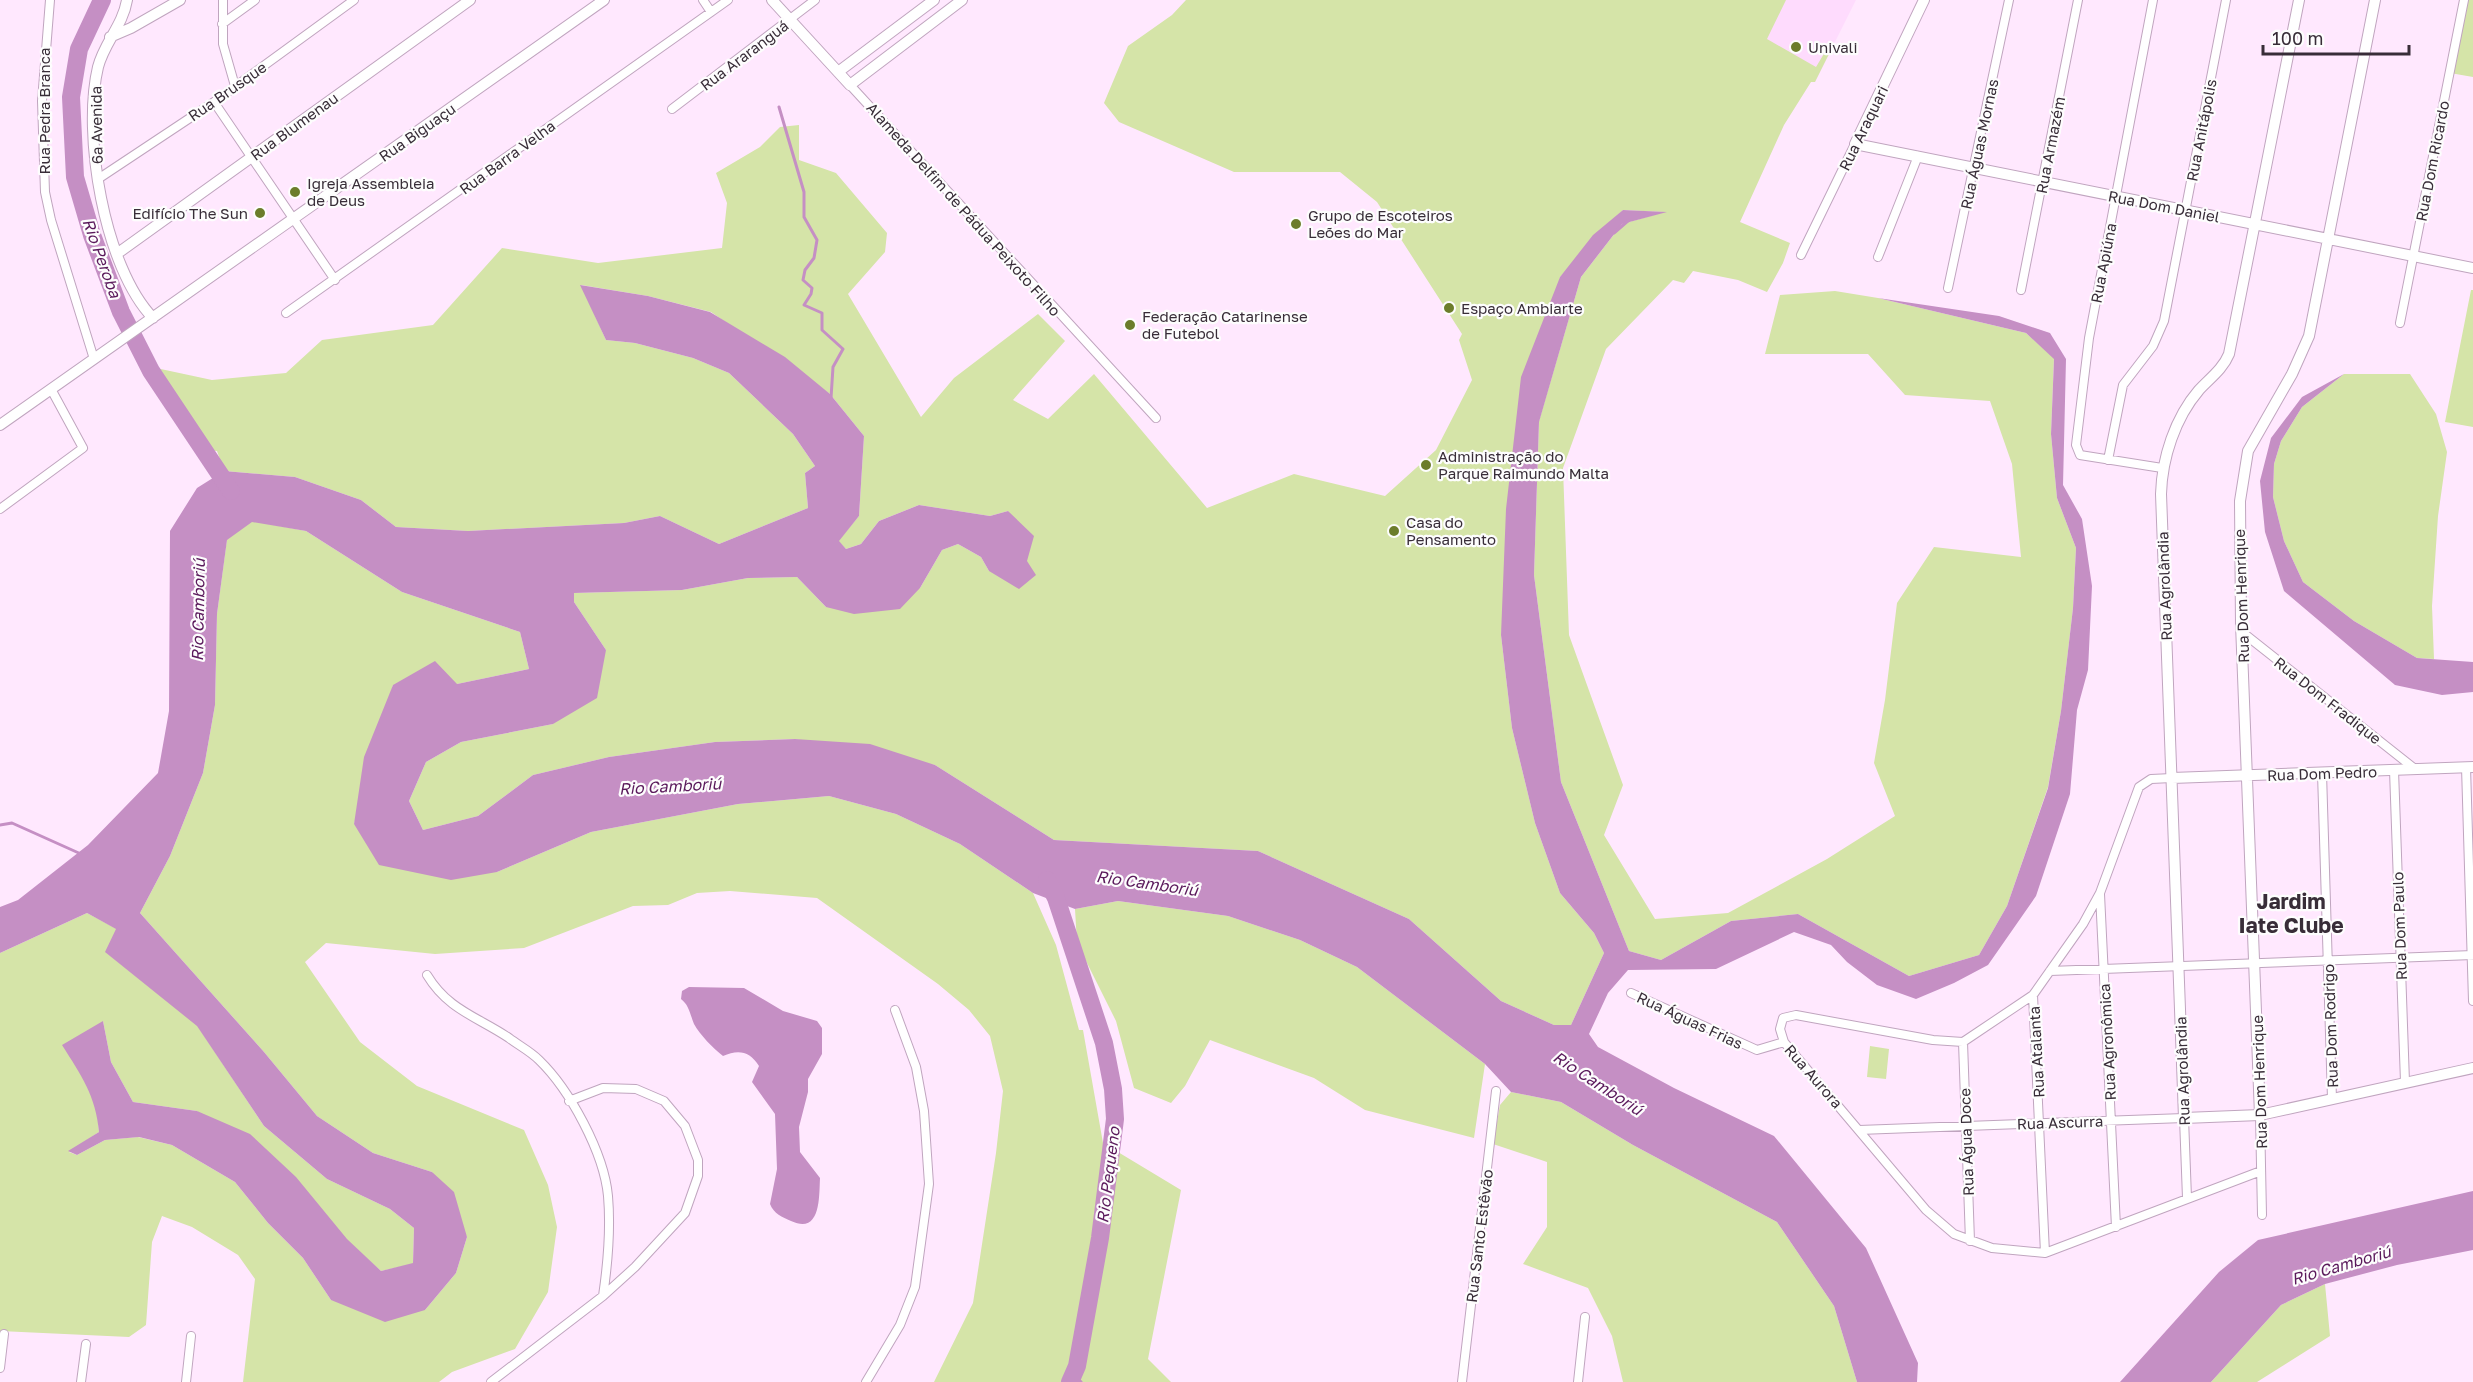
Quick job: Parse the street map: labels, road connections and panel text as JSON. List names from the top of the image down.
{
  "streets": {
    "street": [
      "Rua Araranguá",
      "Rua Brusque",
      "Rua Pedra Branca",
      "6ª Avenida",
      "Rua Blumenau",
      "Rua Araquari",
      "Rua Anitápolis",
      "Rua Biguaçu",
      "Rua Águas Mornas",
      "Rua Armazém",
      "Rua Barra Velha",
      "Rua Dom Ricardo",
      "Rua Dom Daniel",
      "Alameda Delfim de Pádua Peixoto Filho",
      "Rua Apiúna",
      "Rua Agrolândia",
      "Rua Dom Henrique",
      "Rua Dom Fradique",
      "Rua Dom Pedro",
      "Rua Dom Paulo",
      "Rua Águas Frias",
      "Rua Dom Rodrigo",
      "Rua Agronômica",
      "Rua Atalanta",
      "Rua Aurora",
      "Rua Ascurra",
      "Rua Água Doce",
      "Rua Santo Estêvão"
    ]
  },
  "crossings": [
    ["Rua Araranguá", "Alameda Delfim de Pádua Peixoto Filho"],
    ["Rua Brusque", "6ª Avenida"],
    ["Rua Pedra Branca", "Rua Biguaçu"],
    ["6ª Avenida", "Rua Blumenau"],
    ["6ª Avenida", "Rua Biguaçu"],
    ["Rua Araquari", "Rua Dom Daniel"],
    ["Rua Anitápolis", "Rua Dom Daniel"],
    ["Rua Anitápolis", "Rua Apiúna"],
    ["Rua Águas Mornas", "Rua Dom Daniel"],
    ["Rua Armazém", "Rua Dom Daniel"],
    ["Rua Dom Ricardo", "Rua Dom Daniel"],
    ["Rua Dom Daniel", "Rua Apiúna"],
    ["Rua Dom Daniel", "Rua Agrolândia"],
    ["Rua Dom Daniel", "Rua Dom Henrique"],
    ["Rua Agrolândia", "Rua Dom Pedro"],
    ["Rua Agrolândia", "Rua Aurora"],
    ["Rua Agrolândia", "Rua Ascurra"],
    ["Rua Dom Henrique", "Rua Dom Fradique"],
    ["Rua Dom Henrique", "Rua Dom Pedro"],
    ["Rua Dom Henrique", "Rua Aurora"],
    ["Rua Dom Henrique", "Rua Ascurra"],
    ["Rua Dom Fradique", "Rua Dom Pedro"],
    ["Rua Dom Pedro", "Rua Dom Paulo"],
    ["Rua Dom Pedro", "Rua Dom Rodrigo"],
    ["Rua Águas Frias", "Rua Aurora"],
    ["Rua Agronômica", "Rua Aurora"],
    ["Rua Agronômica", "Rua Ascurra"],
    ["Rua Atalanta", "Rua Aurora"],
    ["Rua Atalanta", "Rua Ascurra"],
    ["Rua Aurora", "Rua Ascurra"],
    ["Rua Aurora", "Rua Água Doce"],
    ["Rua Ascurra", "Rua Água Doce"]
  ],
  "districts": ["Jardim Iate Clube"],
  "water": ["Rio Peroba", "Rio Camboriú", "Rio Pequeno"],
  "places": [
    "Univali",
    "Igreja Assembleia de Deus",
    "Edifício The Sun",
    "Grupo de Escoteiros Leões do Mar",
    "Espaço Ambiarte",
    "Federação Catarinense de Futebol",
    "Administração do Parque Raimundo Malta",
    "Casa do Pensamento"
  ],
  "scale_bar": "100 m"
}
